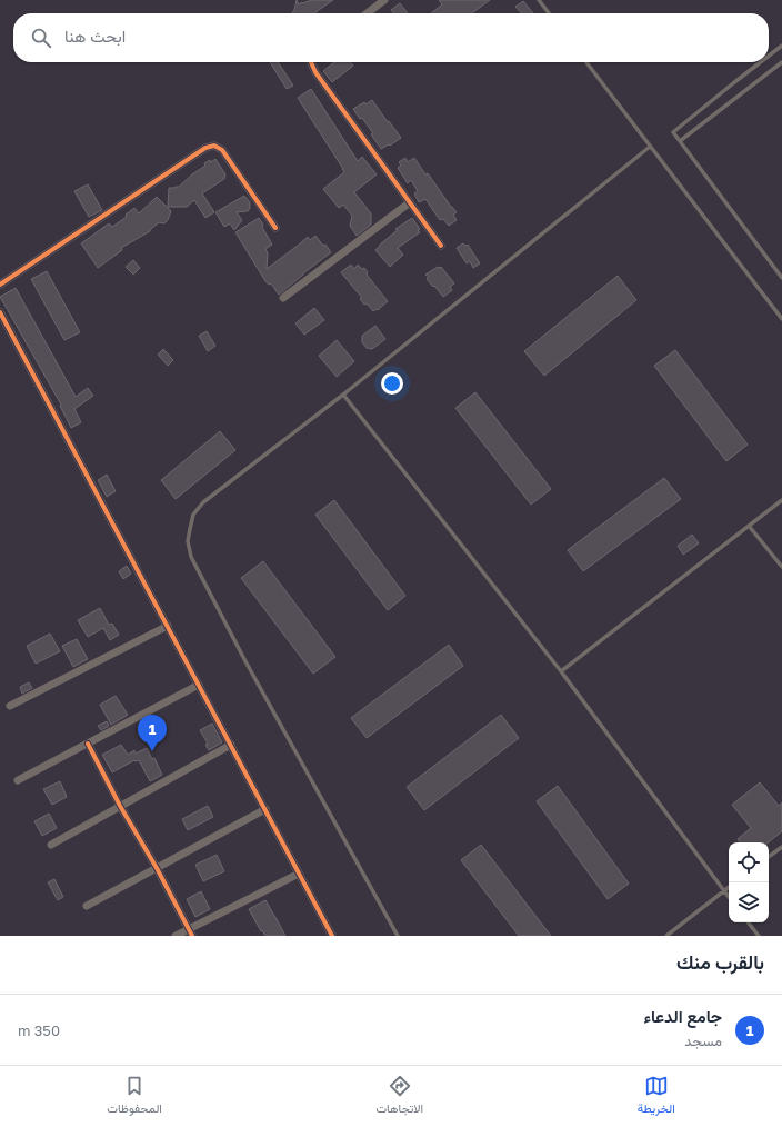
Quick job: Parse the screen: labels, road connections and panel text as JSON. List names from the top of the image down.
{
  "page": {
    "search": "ابحث هنا",
    "pins": "1",
    "heading": "بالقرب منك",
    "list": [
      {
        "mark": "1",
        "name": "جامع الدعاء",
        "note": "مسجد",
        "value": "350 m"
      }
    ],
    "nav": ["الخريطة", "الاتجاهات", "المحفوظات"]
  }
}
